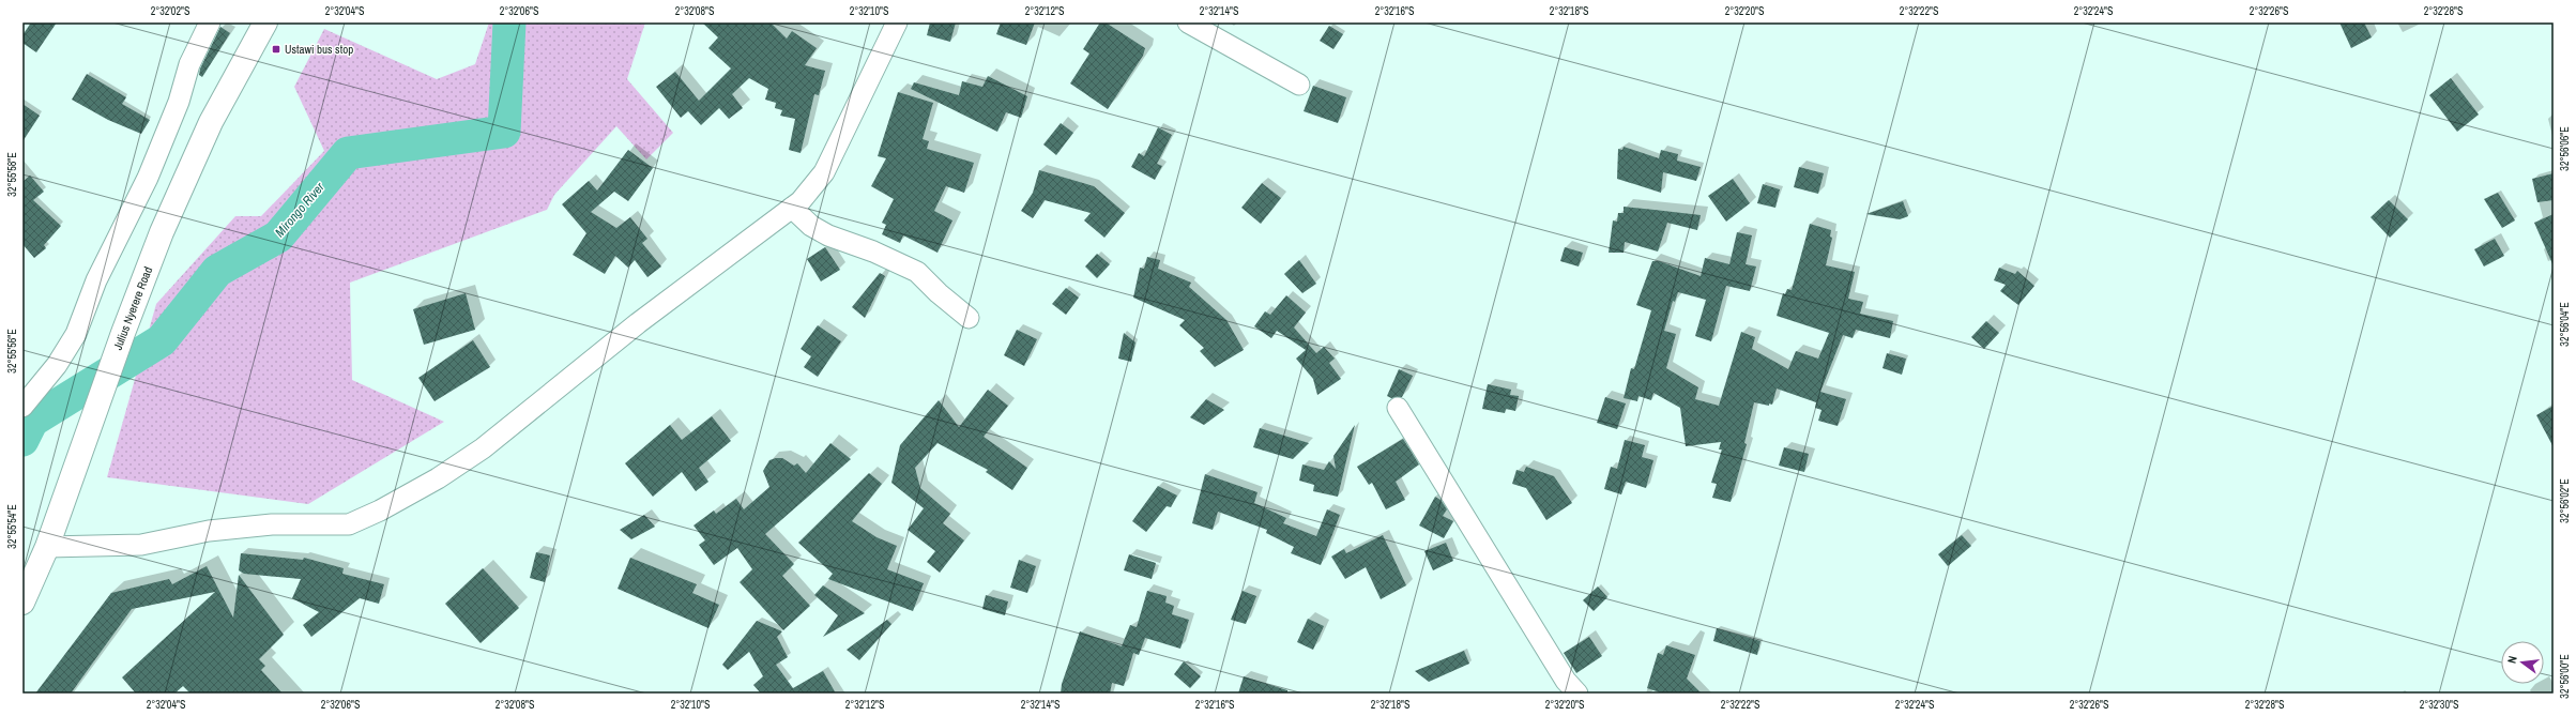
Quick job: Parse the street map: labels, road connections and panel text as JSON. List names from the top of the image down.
{
  "streets": {
    "highway": ["Julius Nyerere Road"]
  },
  "water": ["Mirongo River"],
  "places": {
    "transit": ["Ustawi bus stop"]
  },
  "north": "left",
  "coordinates": [
    "2°32'02\"S",
    "2°32'04\"S",
    "2°32'06\"S",
    "2°32'08\"S",
    "2°32'10\"S",
    "2°32'12\"S",
    "2°32'14\"S",
    "2°32'16\"S",
    "2°32'18\"S",
    "2°32'20\"S",
    "2°32'22\"S",
    "2°32'24\"S",
    "2°32'26\"S",
    "2°32'28\"S",
    "32°56'06\"E",
    "32°55'58\"E",
    "32°56'04\"E",
    "32°55'56\"E",
    "32°56'02\"E",
    "32°55'54\"E",
    "32°56'00\"E",
    "2°32'30\"S"
  ]
}
